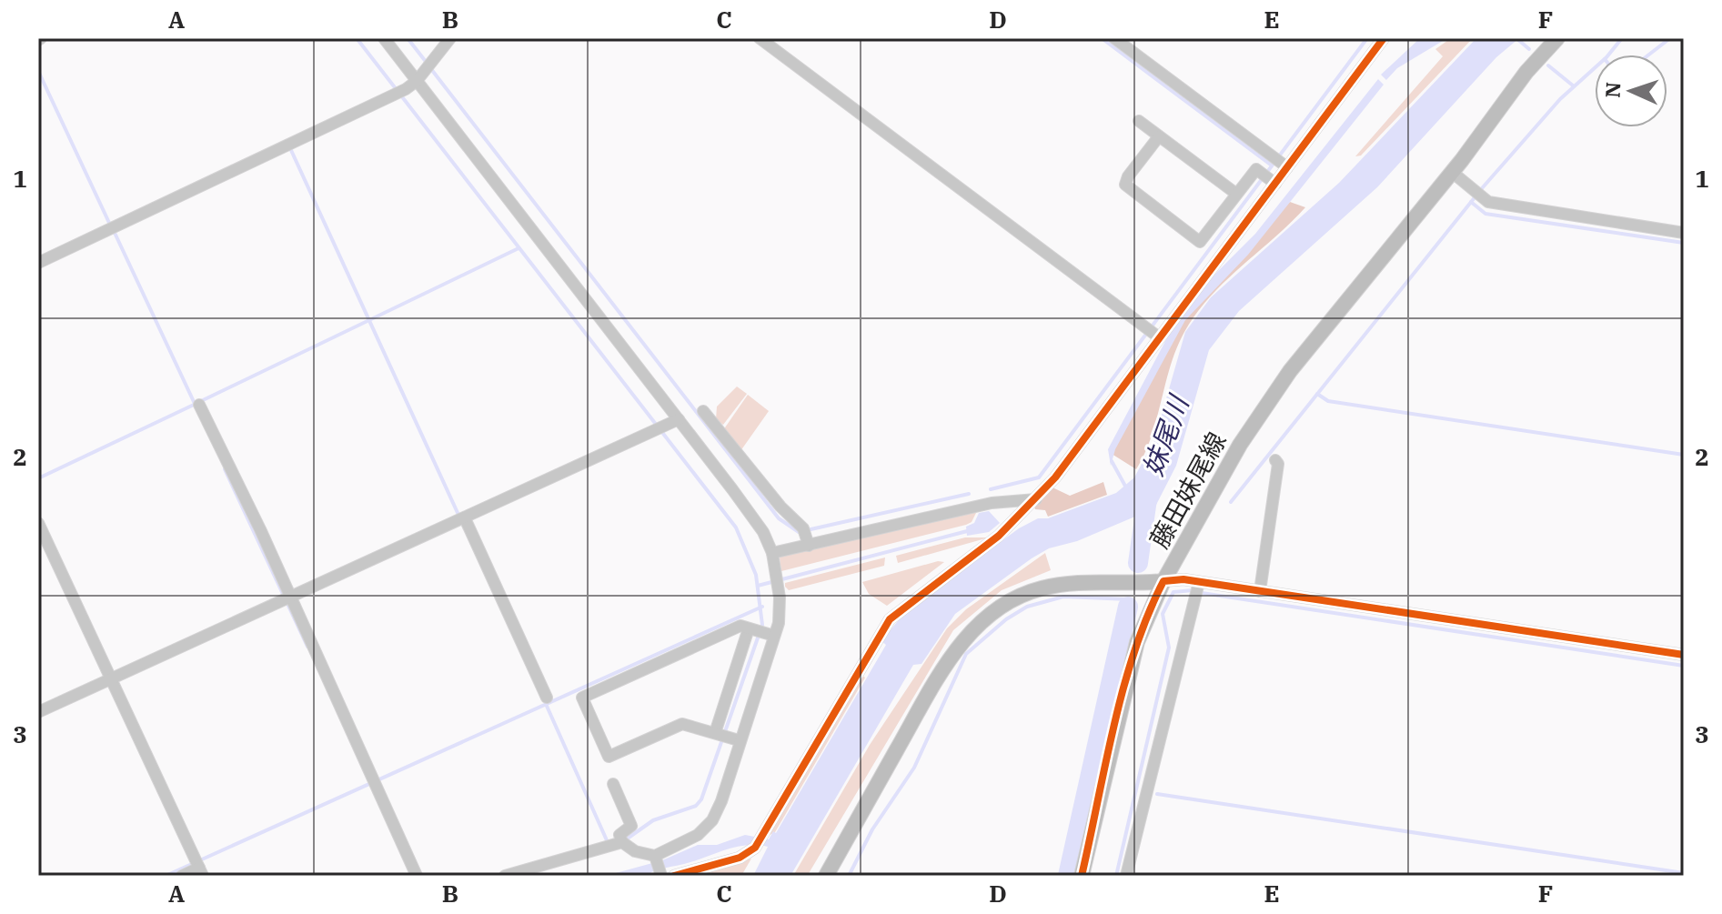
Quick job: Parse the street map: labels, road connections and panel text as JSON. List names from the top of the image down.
{
  "streets": {
    "main road": ["藤田妹尾線"]
  },
  "water": ["妹尾川"],
  "north": "left",
  "grid": {
    "columns": [
      "A",
      "B",
      "C",
      "D",
      "E",
      "F"
    ],
    "rows": ["1", "2", "3"]
  }
}
